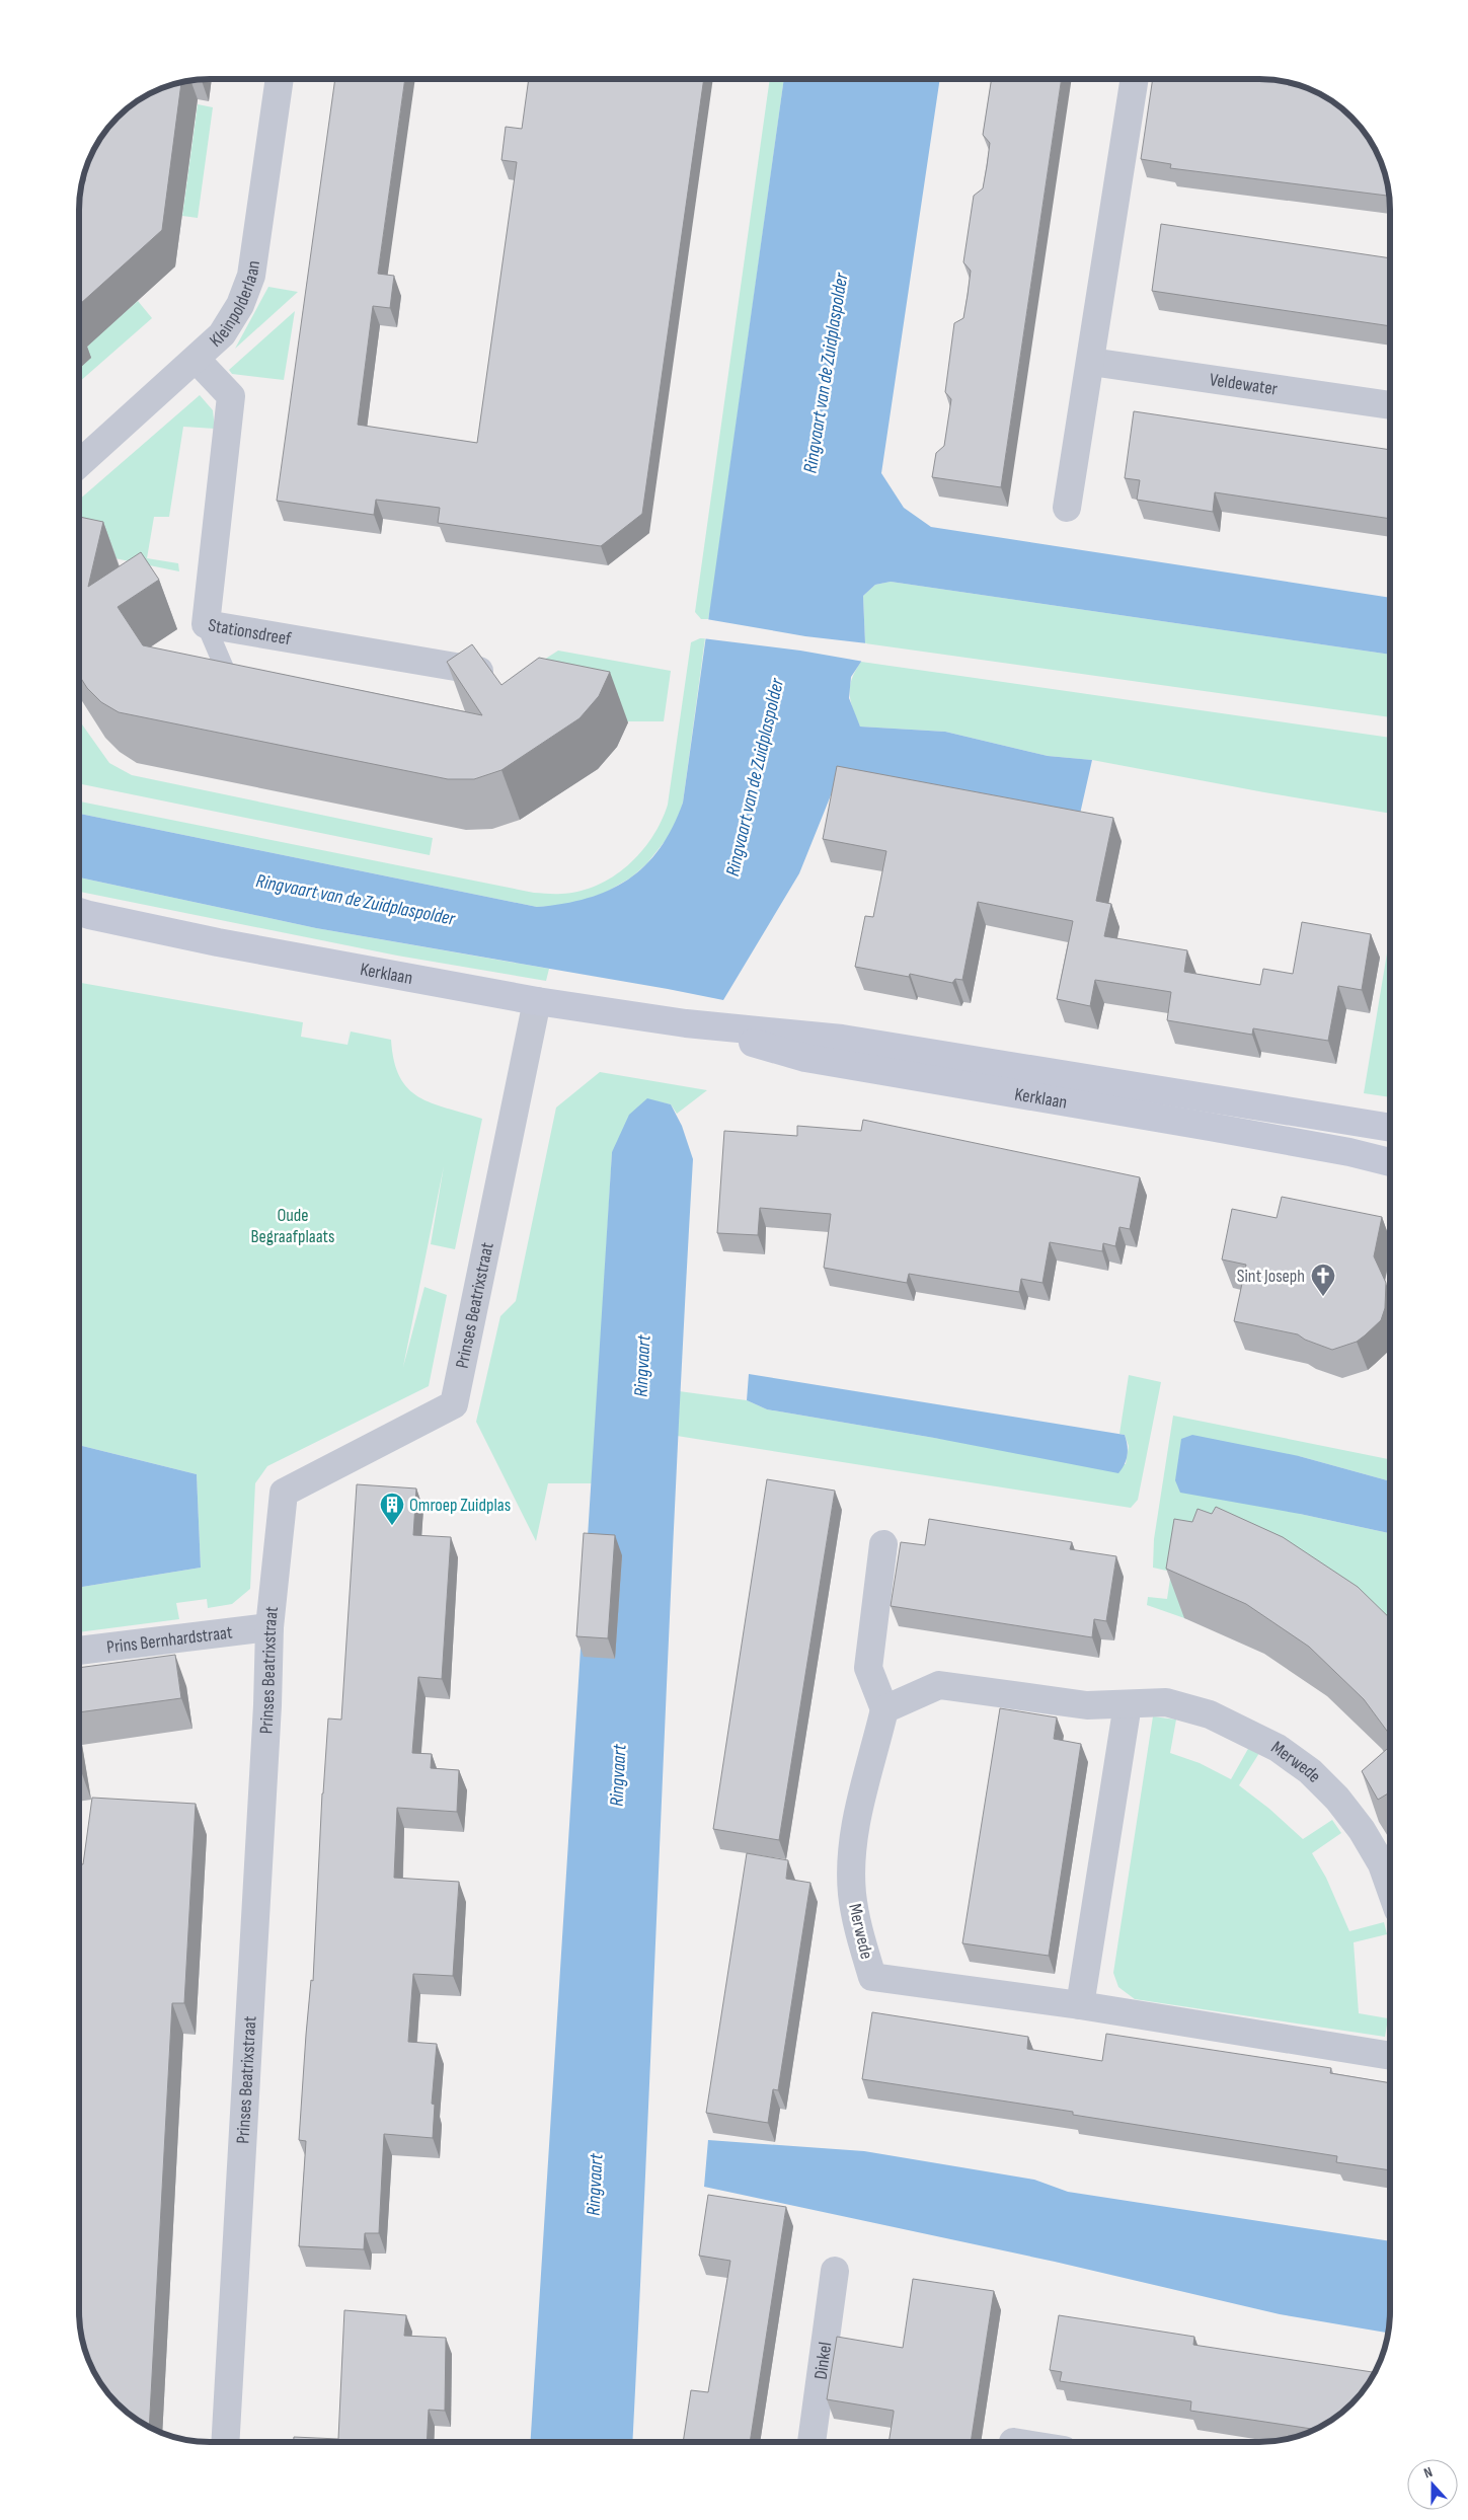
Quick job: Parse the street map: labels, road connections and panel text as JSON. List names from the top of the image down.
{
  "streets": {
    "street": [
      "Kleinpolderlaan",
      "Veldewater",
      "Stationsdreef",
      "Kerklaan",
      "Prinses Beatrixstraat",
      "Prins Bernhardstraat",
      "Merwede",
      "Dinkel"
    ]
  },
  "crossings": [
    ["Kleinpolderlaan", "Stationsdreef"],
    ["Kerklaan", "Prinses Beatrixstraat"],
    ["Prinses Beatrixstraat", "Prins Bernhardstraat"]
  ],
  "water": ["Ringvaart van de Zuidplaspolder", "Ringvaart"],
  "parks": ["Oude Begraafplaats"],
  "places": {
    "church": ["Sint Joseph"],
    "building": ["Omroep Zuidplas"]
  },
  "north": "top"
}
